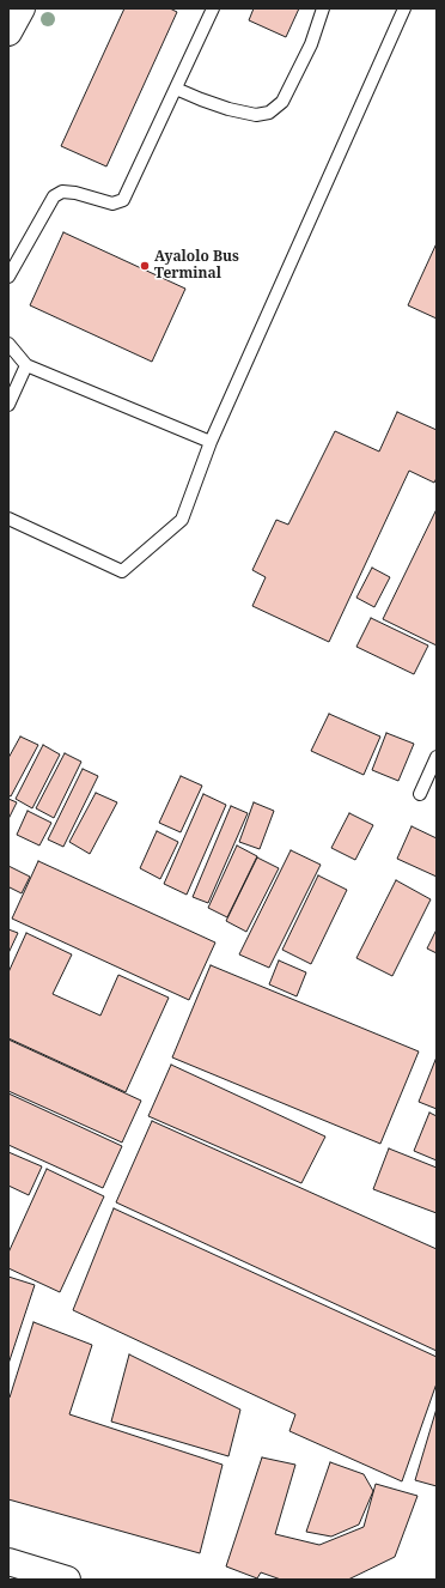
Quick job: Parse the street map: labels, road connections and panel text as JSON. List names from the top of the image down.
{
  "places": ["Ayalolo Bus Terminal"]
}
